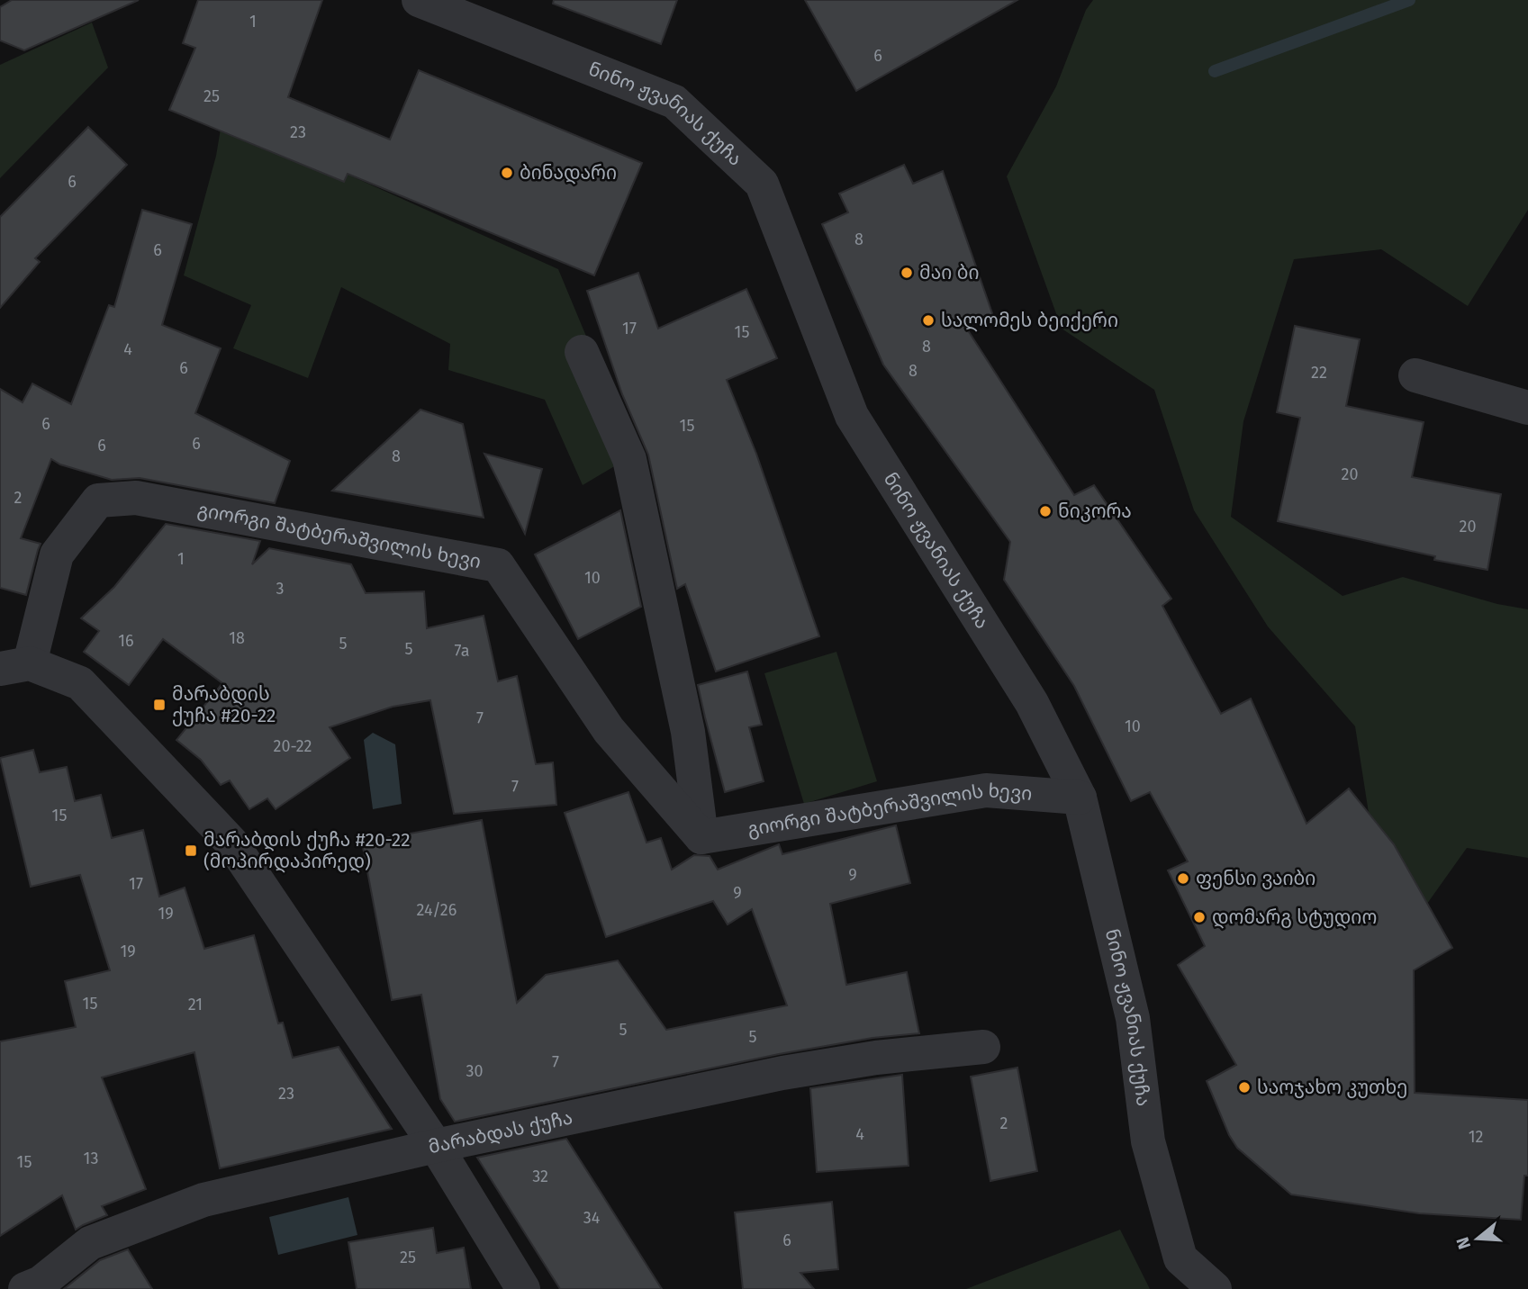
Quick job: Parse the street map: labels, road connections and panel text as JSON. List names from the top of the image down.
{
  "streets": {
    "street": ["ნინო ჟვანიას ქუჩა", "გიორგი შატბერაშვილის ხევი", "მარაბდას ქუჩა"]
  },
  "crossings": [
    ["ნინო ჟვანიას ქუჩა", "გიორგი შატბერაშვილის ხევი"]
  ],
  "places": {
    "other": [
      "ბინადარი",
      "მაი ბი",
      "სალომეს ბეიქერი",
      "ნიკორა",
      "ფენსი ვაიბი",
      "დომარგ სტუდიო",
      "საოჯახო კუთხე"
    ],
    "transit": ["მარაბდის ქუჩა #20-22", "მარაბდის ქუჩა #20-22 (მოპირდაპირედ)"]
  },
  "house_numbers": [
    "1",
    "6",
    "25",
    "23",
    "6",
    "8",
    "6",
    "17",
    "15",
    "8",
    "4",
    "6",
    "8",
    "22",
    "6",
    "15",
    "6",
    "6",
    "8",
    "20",
    "2",
    "20",
    "1",
    "10",
    "3",
    "18",
    "16",
    "5",
    "5",
    "7a",
    "7",
    "10",
    "20-22",
    "7",
    "15",
    "9",
    "17",
    "9",
    "24/26",
    "19",
    "19",
    "15",
    "21",
    "5",
    "5",
    "7",
    "30",
    "23",
    "2",
    "4",
    "12",
    "13",
    "15",
    "32",
    "34",
    "6",
    "25"
  ],
  "north": "left"
}
